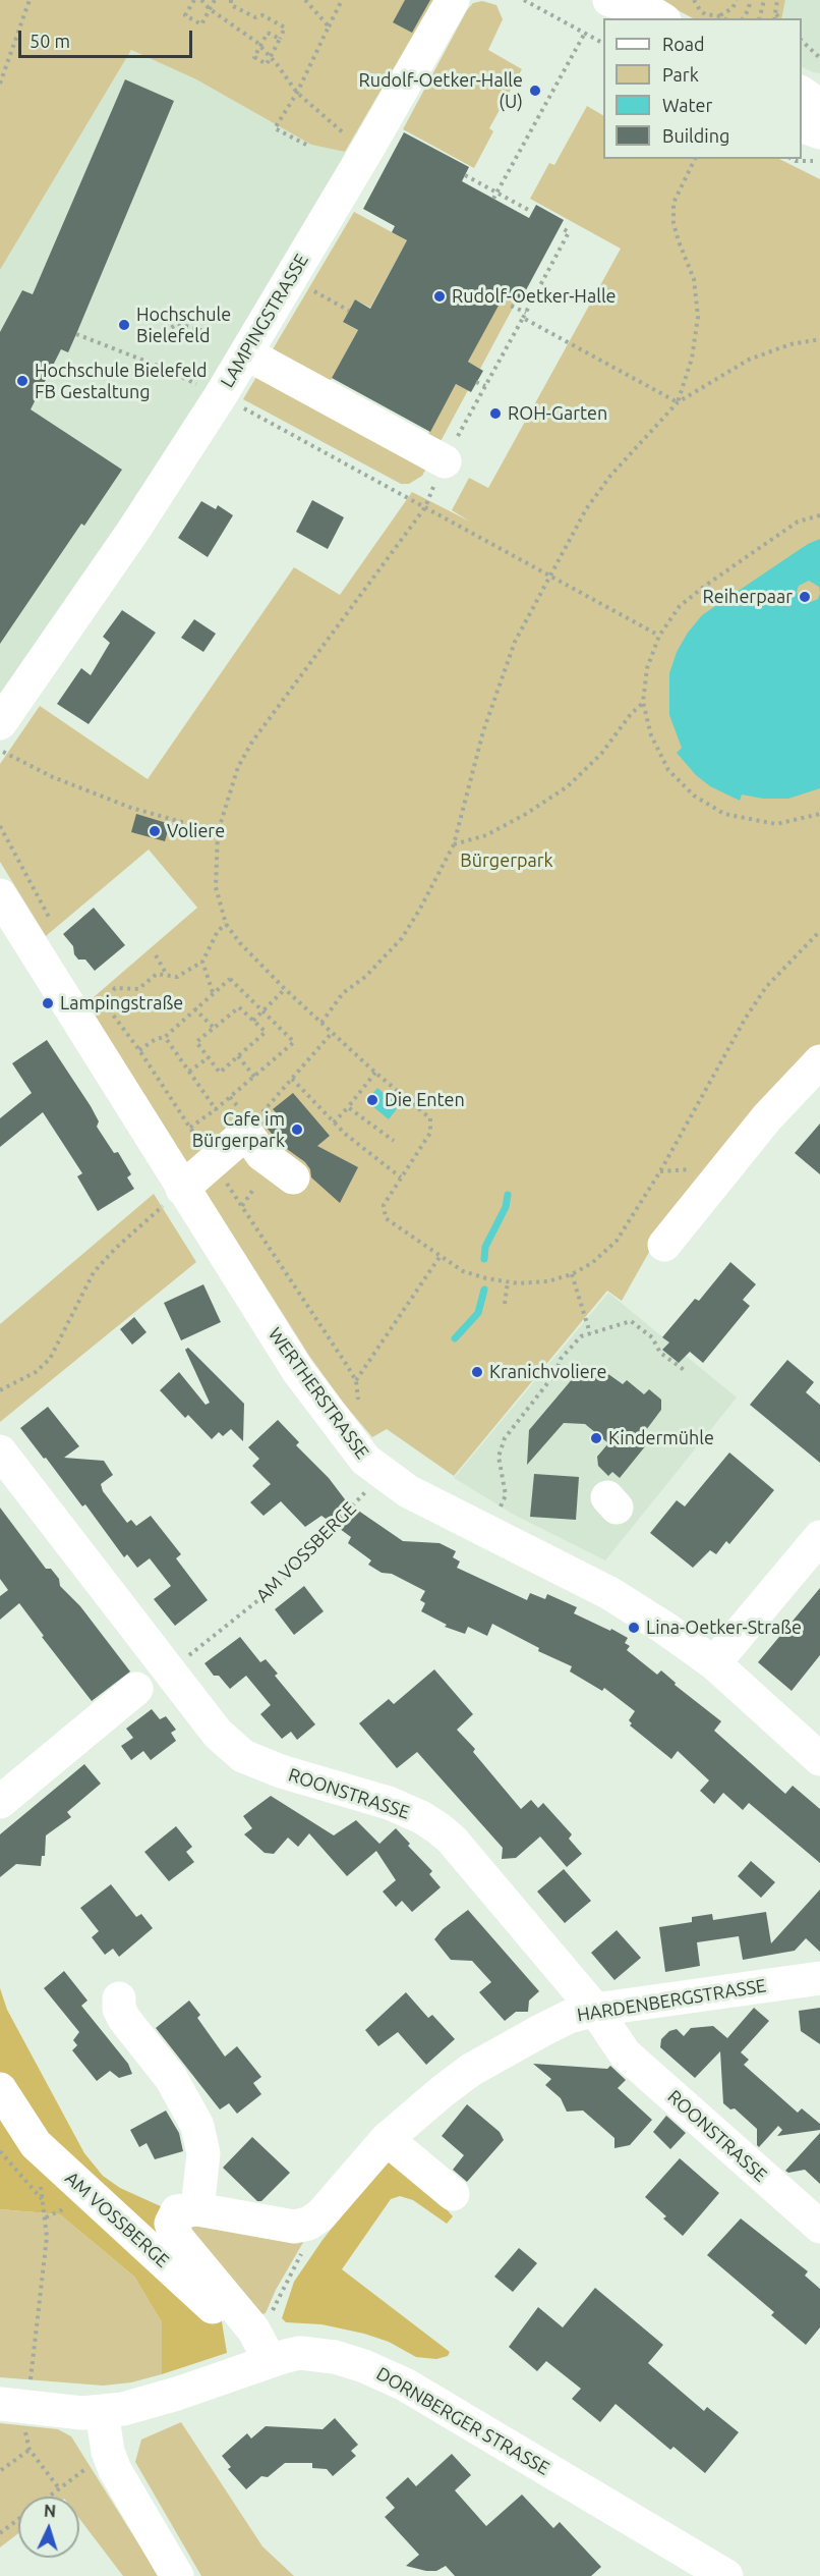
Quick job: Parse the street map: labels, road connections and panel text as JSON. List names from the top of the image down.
{
  "streets": {
    "street": [
      "LAMPINGSTRASSE",
      "WERTHERSTRASSE",
      "AM VOSSBERGE",
      "ROONSTRASSE",
      "HARDENBERGSTRASSE",
      "DORNBERGER STRASSE"
    ]
  },
  "crossings": [
    ["WERTHERSTRASSE", "AM VOSSBERGE"],
    ["AM VOSSBERGE", "ROONSTRASSE"],
    ["ROONSTRASSE", "HARDENBERGSTRASSE"]
  ],
  "parks": ["Bürgerpark"],
  "places": [
    "Rudolf-Oetker-Halle (U)",
    "Rudolf-Oetker-Halle",
    "Hochschule Bielefeld",
    "Hochschule Bielefeld FB Gestaltung",
    "ROH-Garten",
    "Reiherpaar",
    "Voliere",
    "Lampingstraße",
    "Die Enten",
    "Cafe im Bürgerpark",
    "Kranichvoliere",
    "Kindermühle",
    "Lina-Oetker-Straße"
  ],
  "legend": [
    "Road",
    "Park",
    "Water",
    "Building"
  ],
  "scale_bar": "50 m",
  "north": "top"
}
